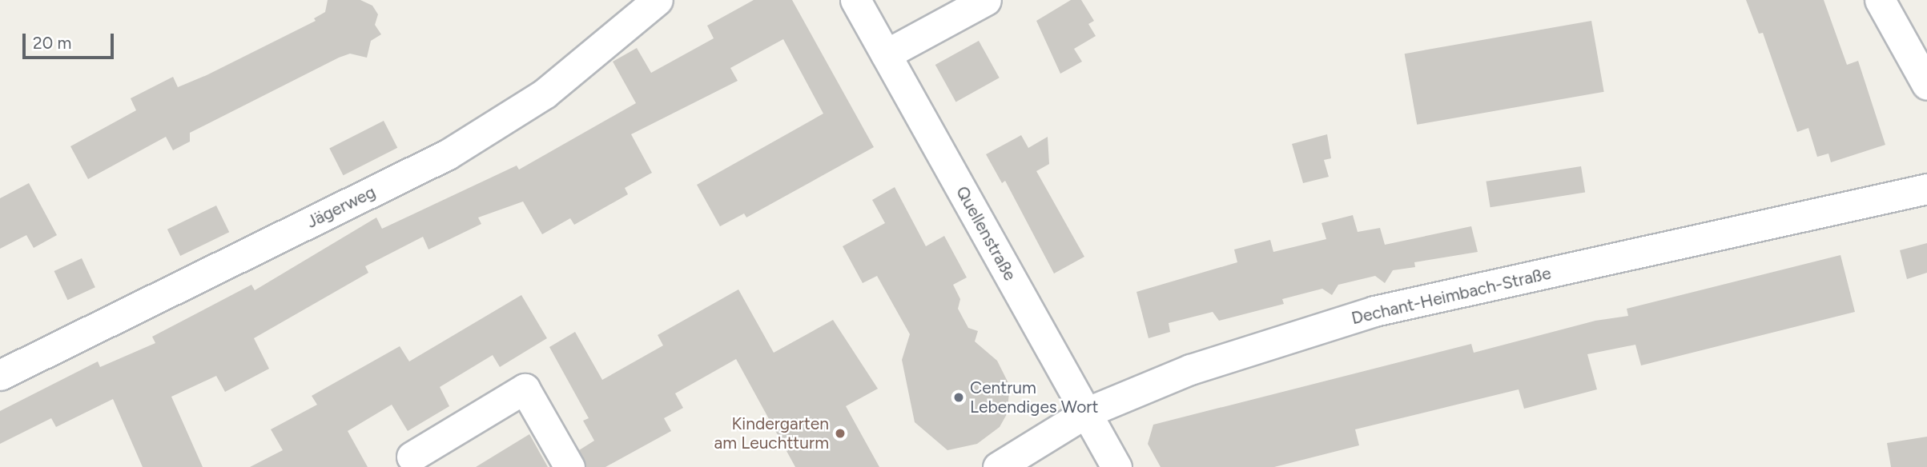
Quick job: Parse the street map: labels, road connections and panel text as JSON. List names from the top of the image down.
{
  "streets": {
    "street": ["Jägerweg", "Quellenstraße", "Dechant-Heimbach-Straße"]
  },
  "crossings": [
    ["Quellenstraße", "Dechant-Heimbach-Straße"]
  ],
  "places": ["Centrum Lebendiges Wort", "Kindergarten am Leuchtturm"],
  "scale_bar": "20 m"
}
